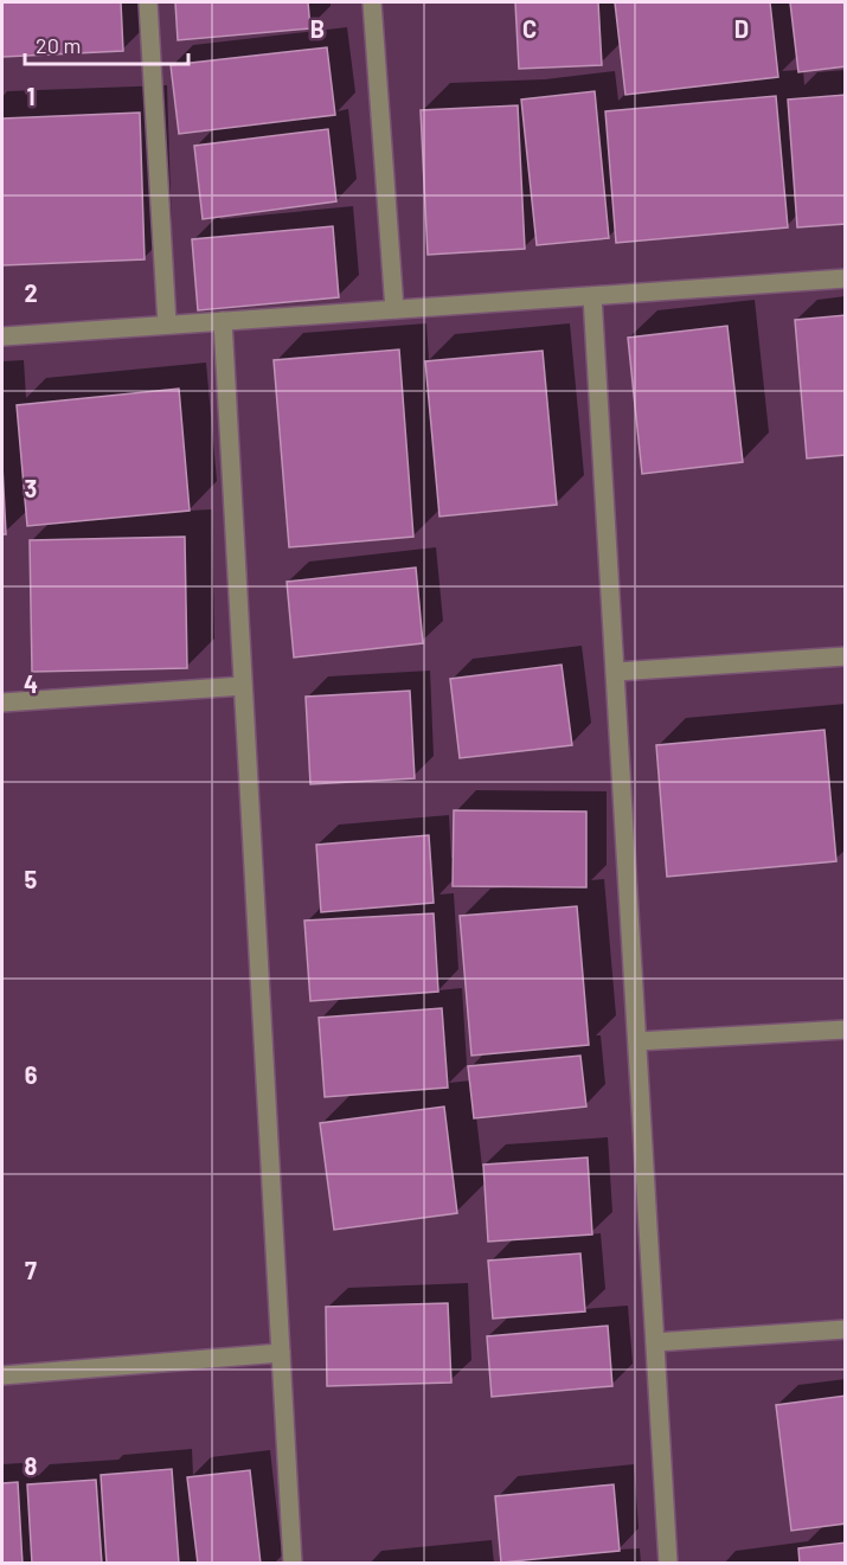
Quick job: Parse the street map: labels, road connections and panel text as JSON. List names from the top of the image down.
{
  "scale_bar": "20 m",
  "grid": {
    "columns": ["B", "C", "D"],
    "rows": [
      "1",
      "2",
      "3",
      "4",
      "5",
      "6",
      "7",
      "8"
    ]
  }
}
